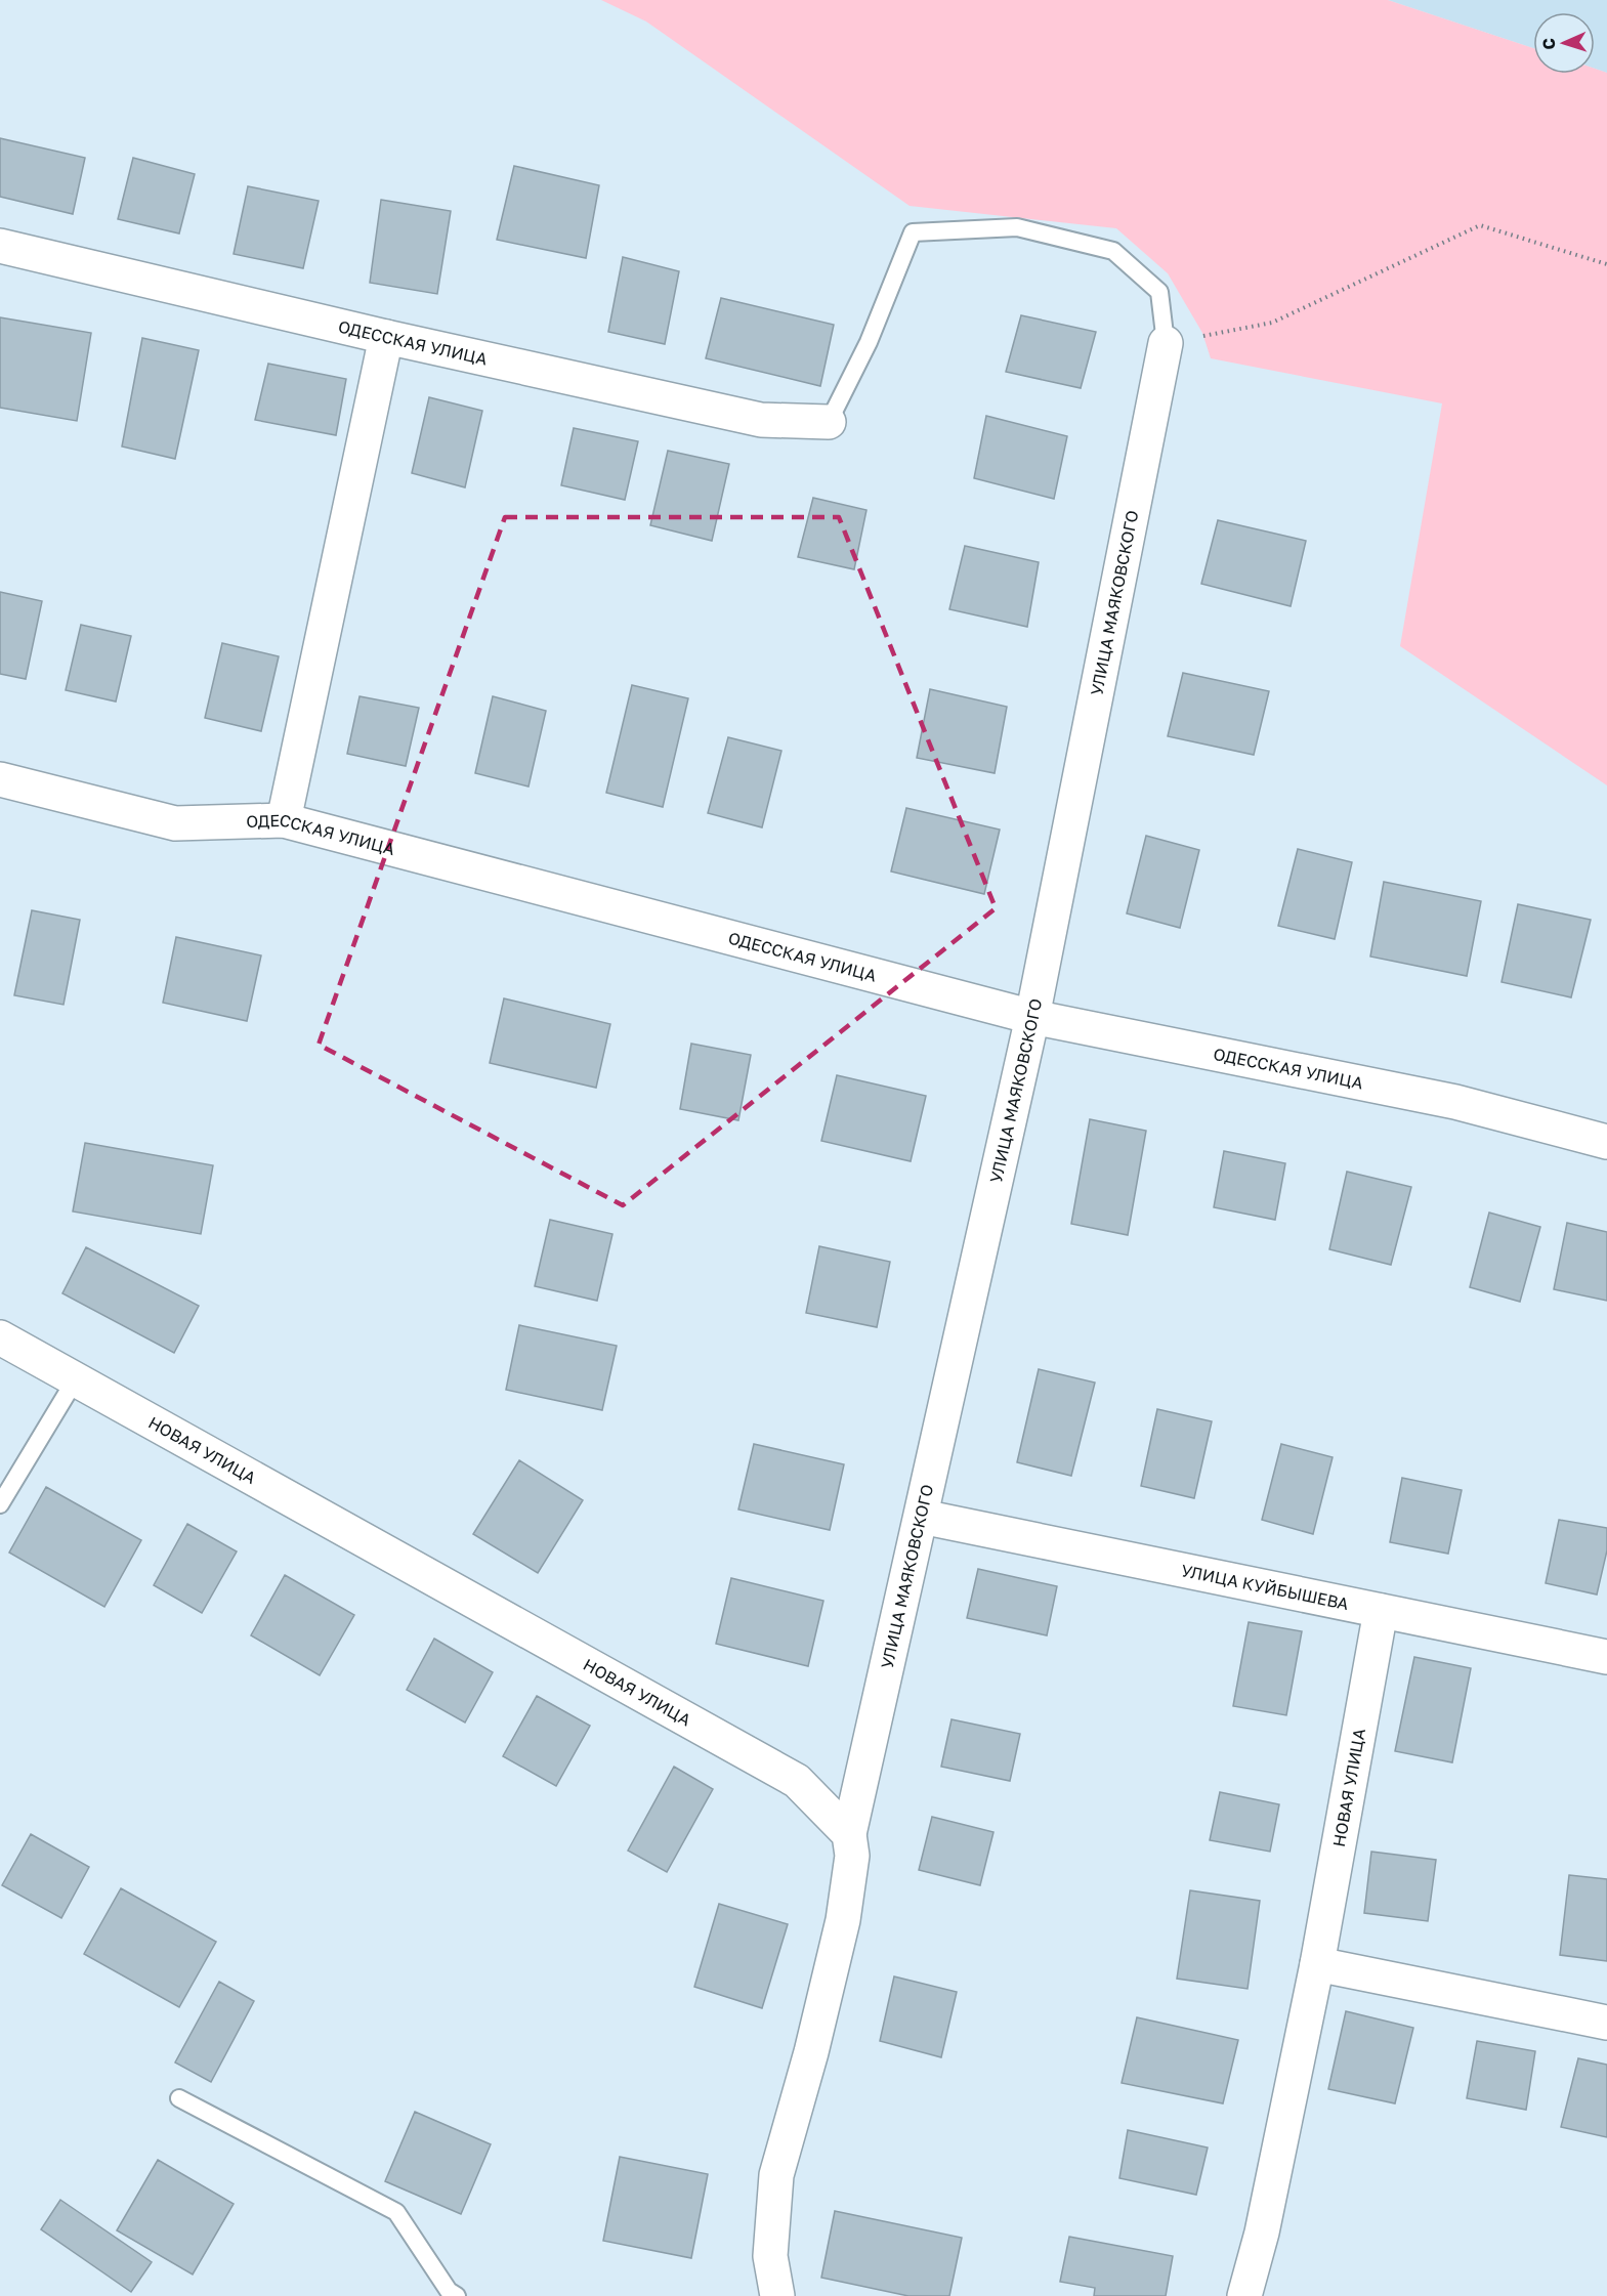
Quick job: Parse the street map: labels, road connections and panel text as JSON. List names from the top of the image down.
{
  "streets": {
    "street": [
      "ОДЕССКАЯ УЛИЦА",
      "УЛИЦА МАЯКОВСКОГО",
      "НОВАЯ УЛИЦА",
      "УЛИЦА КУЙБЫШЕВА"
    ]
  },
  "crossings": [
    ["ОДЕССКАЯ УЛИЦА", "УЛИЦА МАЯКОВСКОГО"],
    ["УЛИЦА МАЯКОВСКОГО", "НОВАЯ УЛИЦА"],
    ["УЛИЦА МАЯКОВСКОГО", "УЛИЦА КУЙБЫШЕВА"],
    ["НОВАЯ УЛИЦА", "УЛИЦА КУЙБЫШЕВА"]
  ],
  "north": "left"
}
